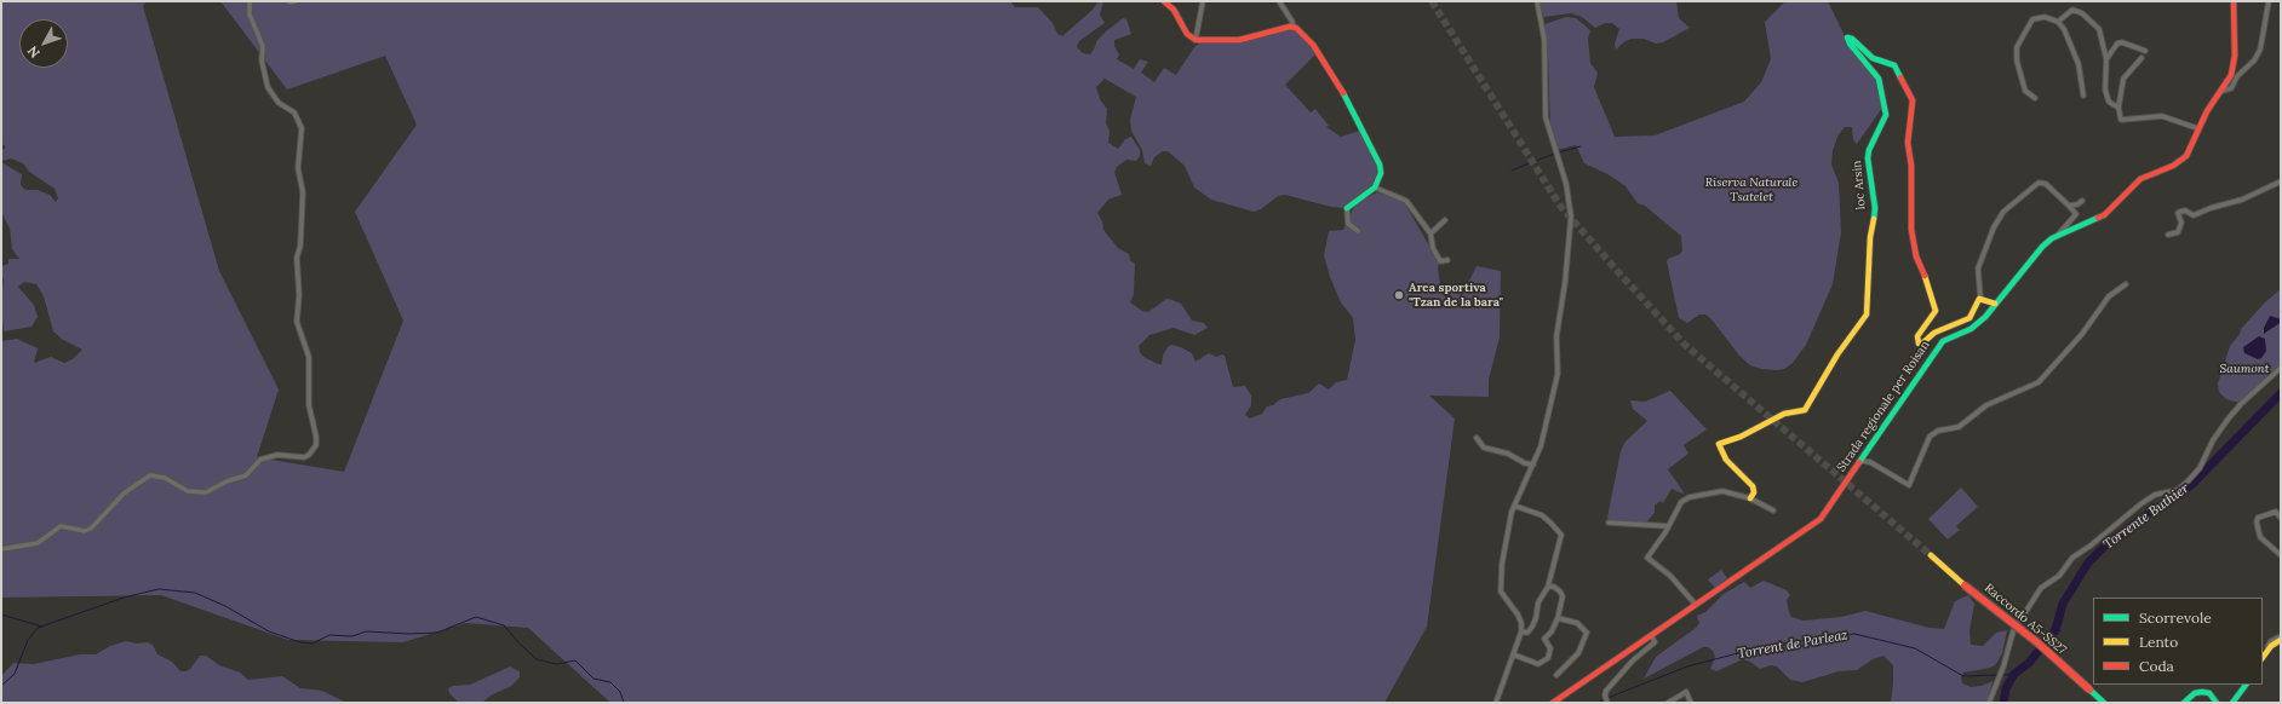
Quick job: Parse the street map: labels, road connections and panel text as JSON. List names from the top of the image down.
{
  "streets": {
    "main road": ["loc Arsin", "Strada regionale per Roisan", "Raccordo A5-SS27"]
  },
  "water": ["Torrente Buthier", "Torrent de Parleaz"],
  "parks": ["Riserva Naturale Tsatelet", "Saumont"],
  "places": ["Area sportiva \"Tzan de la bara\""],
  "legend": ["Scorrevole", "Lento", "Coda"],
  "north": "bottom left"
}
